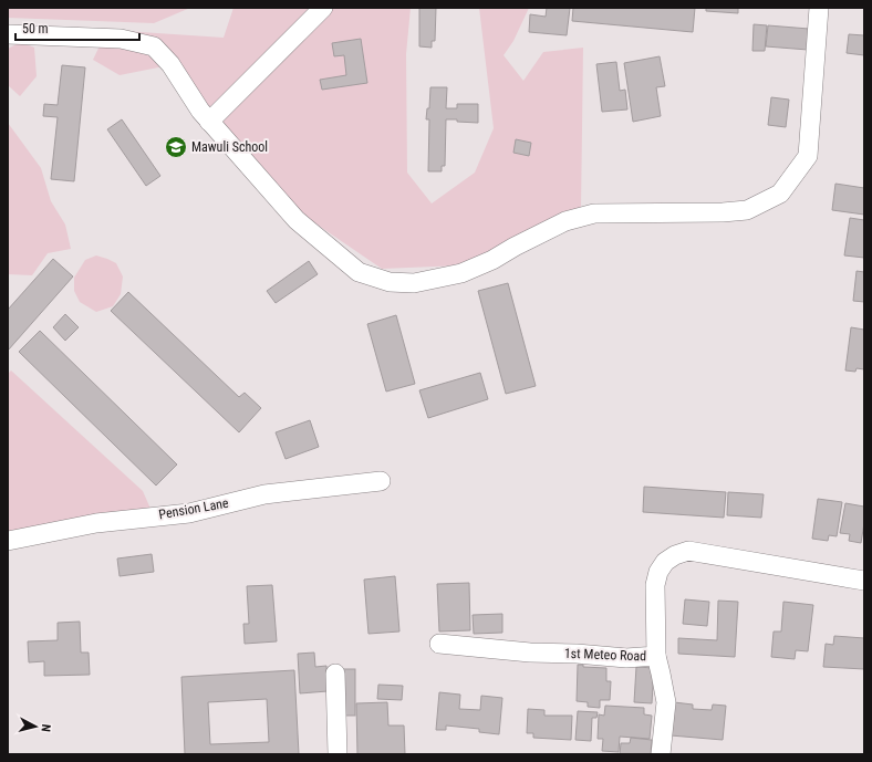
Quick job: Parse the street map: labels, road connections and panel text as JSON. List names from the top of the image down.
{
  "streets": {
    "street": ["Pension Lane", "1st Meteo Road"]
  },
  "places": {
    "school or university": ["Mawuli School"]
  },
  "scale_bar": "50 m",
  "north": "right"
}
